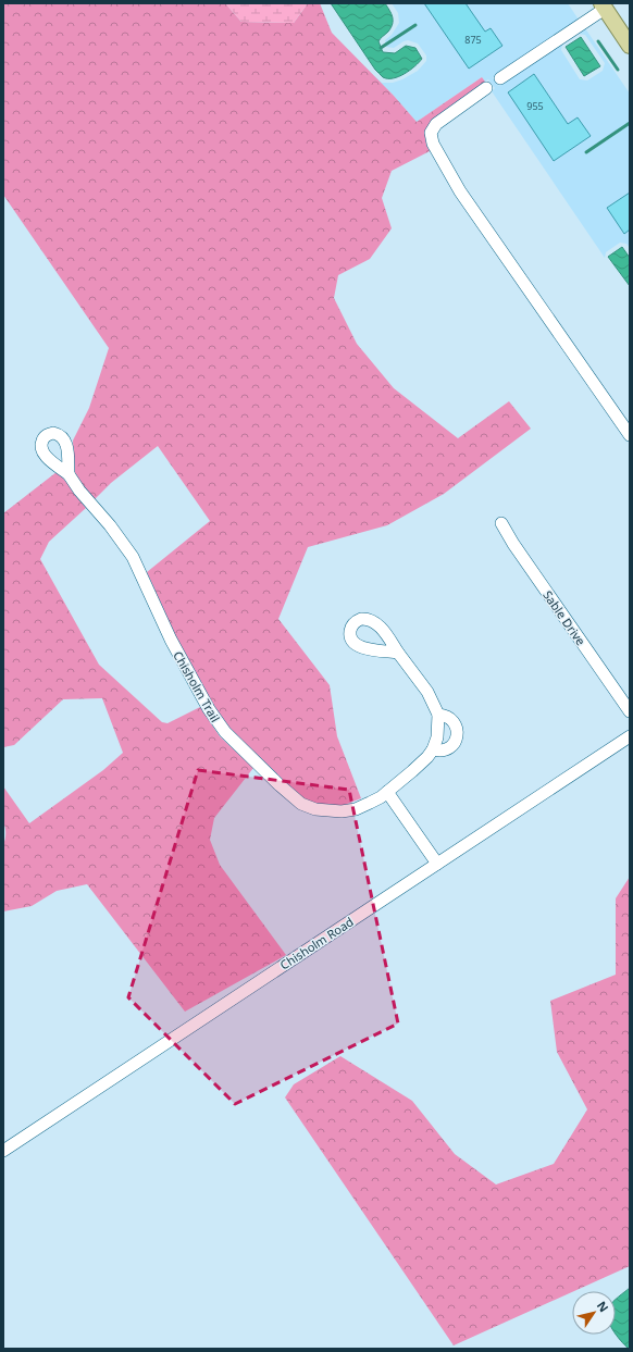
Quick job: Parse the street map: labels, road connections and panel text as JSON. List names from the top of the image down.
{
  "streets": {
    "street": ["Sable Drive", "Chisholm Trail", "Chisholm Road"]
  },
  "house_numbers": ["875", "955"],
  "north": "top right"
}
